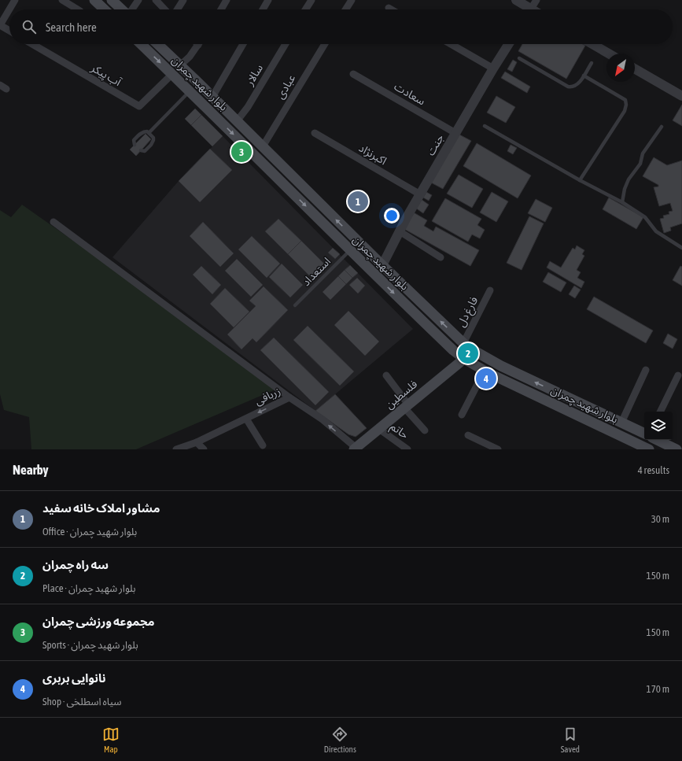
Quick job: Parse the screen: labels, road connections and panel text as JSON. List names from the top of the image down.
{
  "streets": {
    "main road": ["بلوار شهید چمران", "فلسطین"],
    "street": [
      "آب پیکر",
      "سالار",
      "عبادی",
      "سعادت",
      "جنت",
      "اکبرنژاد",
      "فارغ دل",
      "زربافی",
      "حاتم"
    ],
    "lane": ["استعداد"]
  },
  "crossings": [
    ["آب پیکر", "بلوار شهید چمران"],
    ["سالار", "بلوار شهید چمران"],
    ["بلوار شهید چمران", "عبادی"],
    ["بلوار شهید چمران", "جنت"],
    ["بلوار شهید چمران", "استعداد"],
    ["بلوار شهید چمران", "فارغ دل"],
    ["بلوار شهید چمران", "فلسطین"],
    ["سعادت", "جنت"],
    ["جنت", "اکبرنژاد"],
    ["فلسطین", "زربافی"],
    ["فلسطین", "حاتم"]
  ],
  "north": "bottom left",
  "page": {
    "search": "Search here",
    "pins": [
      "3",
      "1",
      "2",
      "4"
    ],
    "heading": ["Nearby", "4 results"],
    "list": [
      {
        "mark": "1",
        "name": "مشاور املاک خانه سفید",
        "note": "Office · بلوار شهید چمران",
        "value": "30 m"
      },
      {
        "mark": "2",
        "name": "سه راه چمران",
        "note": "Place · بلوار شهید چمران",
        "value": "150 m"
      },
      {
        "mark": "3",
        "name": "مجموعه ورزشی چمران",
        "note": "Sports · بلوار شهید چمران",
        "value": "150 m"
      },
      {
        "mark": "4",
        "name": "نانوایی بربری",
        "note": "Shop · سیاه اسطلخی",
        "value": "170 m"
      }
    ],
    "nav": ["Map", "Directions", "Saved"]
  }
}
